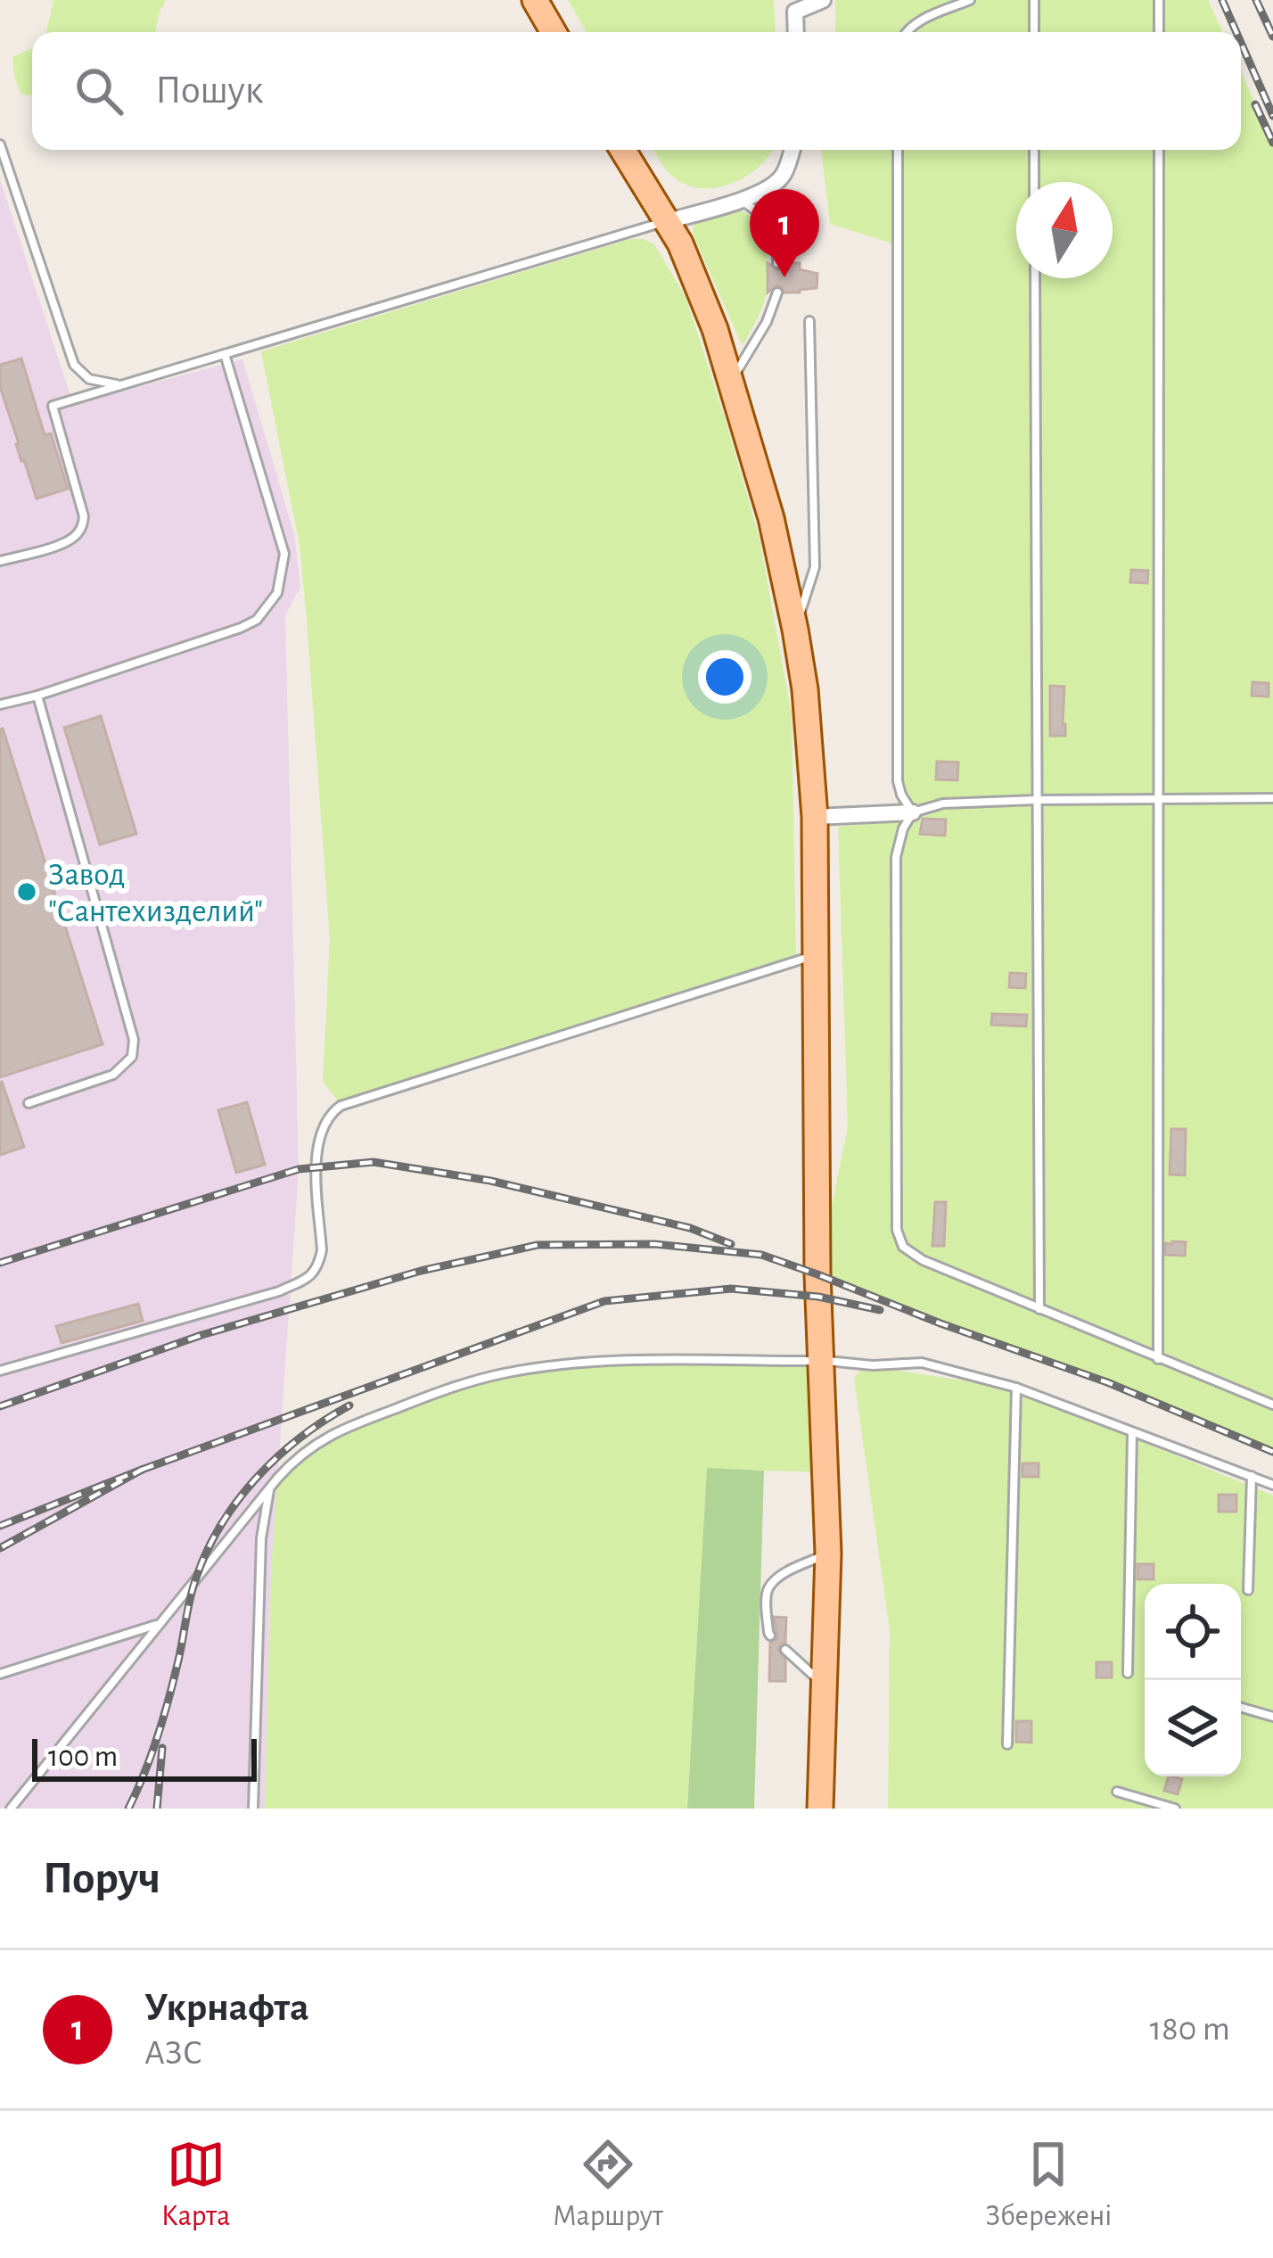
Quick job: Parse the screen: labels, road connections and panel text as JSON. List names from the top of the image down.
{
  "places": ["Завод \"Сантехизделий\""],
  "scale_bar": "100 m",
  "north": "top",
  "page": {
    "search": "Пошук",
    "pins": "1",
    "scale": "100 m",
    "heading": "Поруч",
    "list": [
      {
        "mark": "1",
        "name": "Укрнафта",
        "note": "АЗС",
        "value": "180 m"
      }
    ],
    "nav": ["Карта", "Маршрут", "Збережені"]
  }
}
